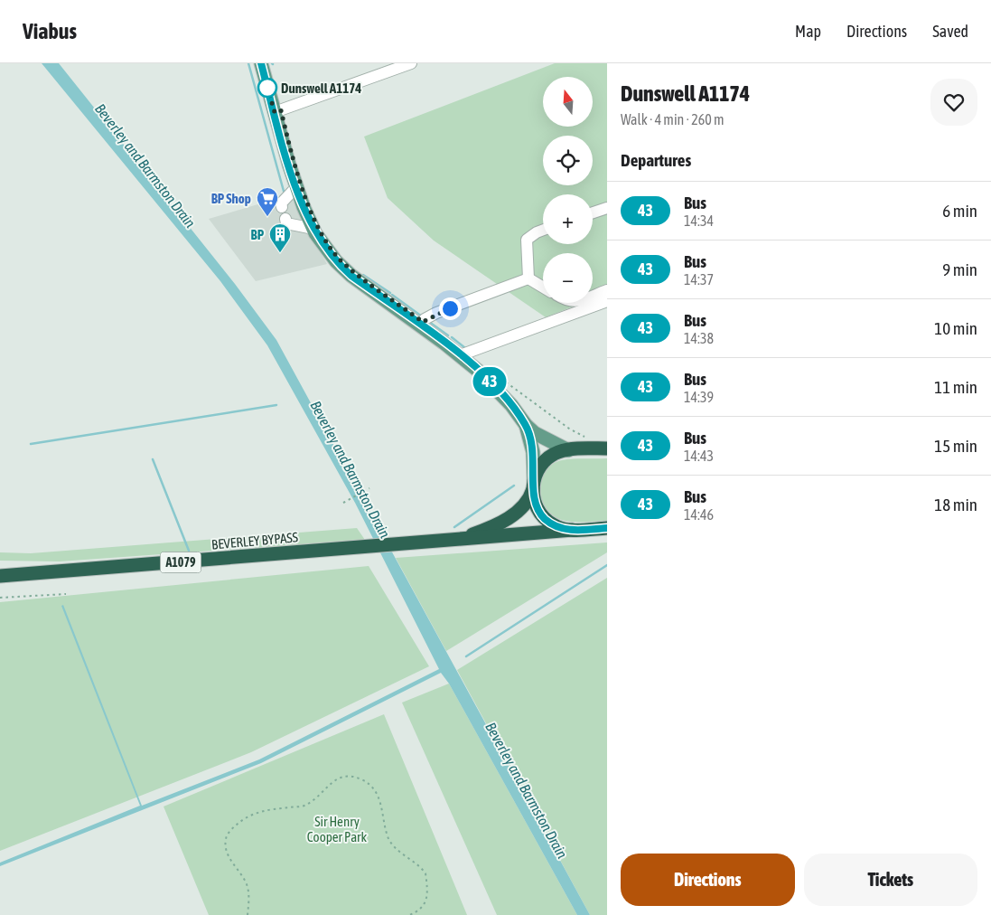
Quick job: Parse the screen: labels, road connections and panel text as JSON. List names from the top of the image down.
{
  "streets": {
    "highway": ["BEVERLEY BYPASS", "A1079"]
  },
  "water": ["Beverley and Barmston Drain"],
  "parks": ["Sir Henry Cooper Park"],
  "places": {
    "other": ["Dunswell A1174"],
    "supermarket": ["BP Shop"],
    "building": ["BP"]
  },
  "lines": ["bus line 43"],
  "north": "top",
  "page": {
    "header": "Viabus",
    "nav": ["Map", "Directions", "Saved"],
    "on_map": "43",
    "heading": [
      ["Dunswell A1174", "Walk · 4 min · 260 m"],
      "Departures"
    ],
    "map_buttons": ["+", "−"],
    "list": [
      {
        "mark": "43",
        "name": "Bus",
        "note": "14:34",
        "value": "6 min"
      },
      {
        "mark": "43",
        "name": "Bus",
        "note": "14:37",
        "value": "9 min"
      },
      {
        "mark": "43",
        "name": "Bus",
        "note": "14:38",
        "value": "10 min"
      },
      {
        "mark": "43",
        "name": "Bus",
        "note": "14:39",
        "value": "11 min"
      },
      {
        "mark": "43",
        "name": "Bus",
        "note": "14:43",
        "value": "15 min"
      },
      {
        "mark": "43",
        "name": "Bus",
        "note": "14:46",
        "value": "18 min"
      }
    ],
    "buttons": ["Directions", "Tickets"]
  }
}
